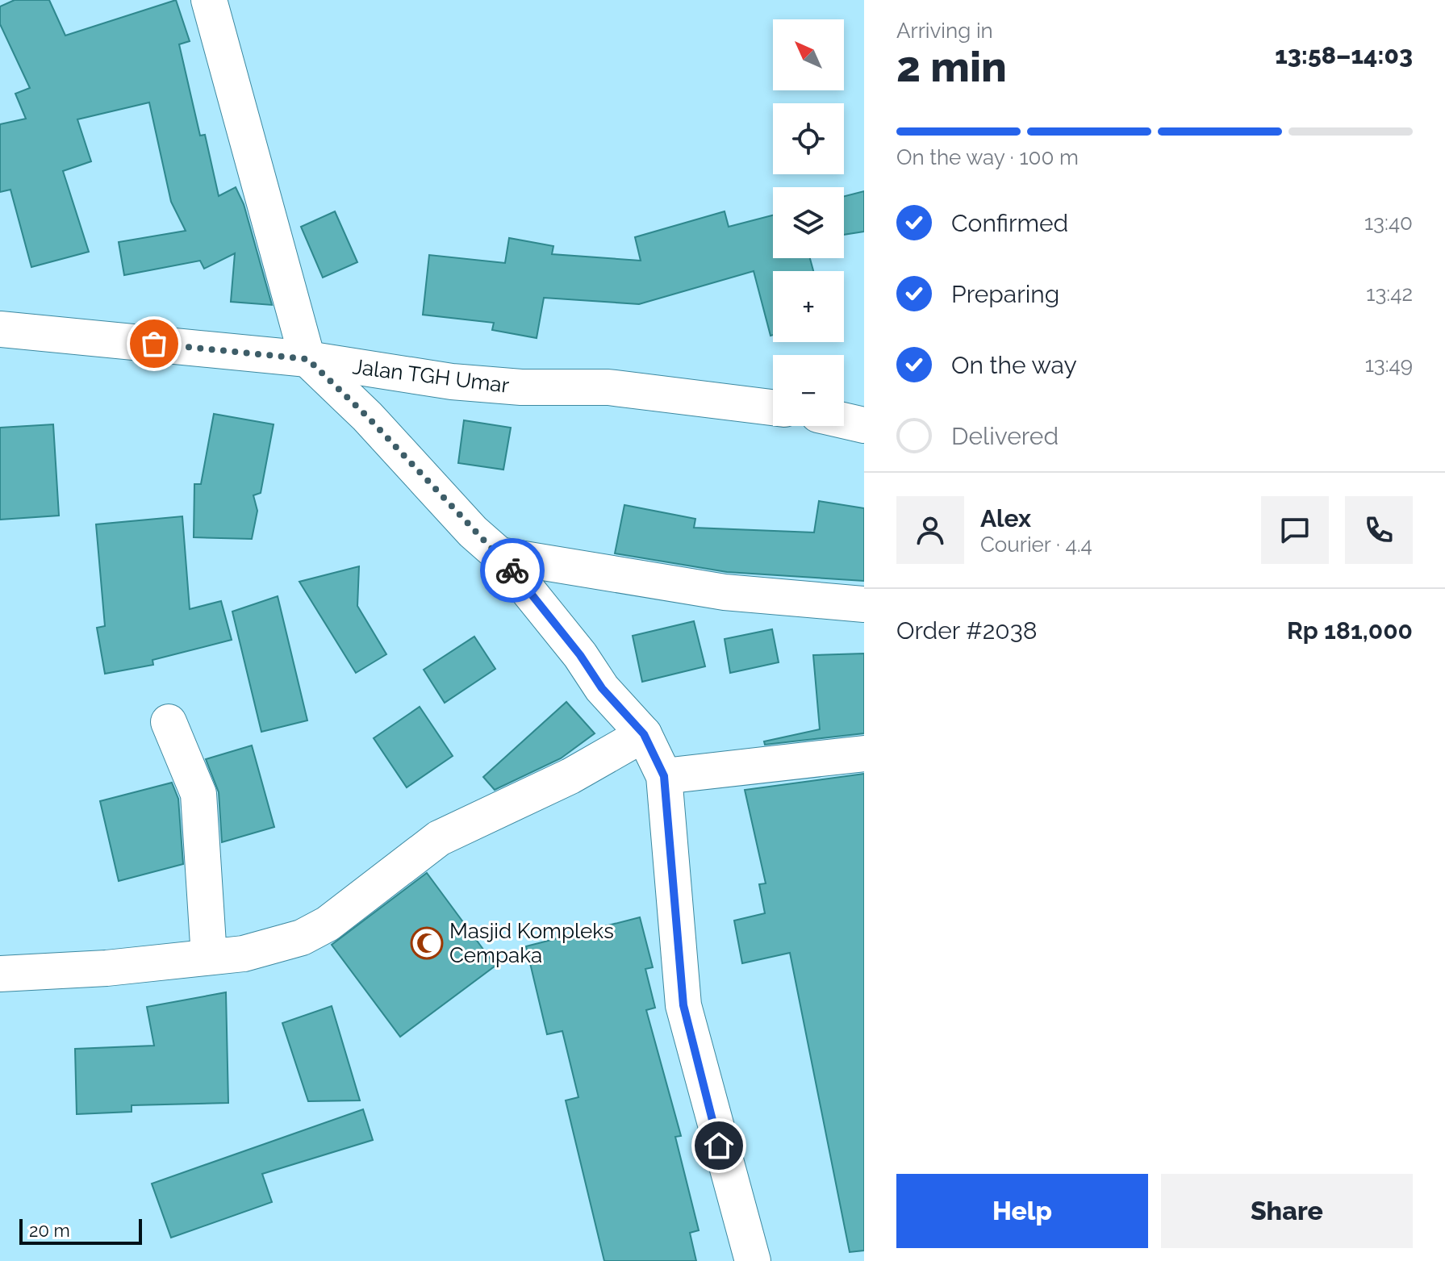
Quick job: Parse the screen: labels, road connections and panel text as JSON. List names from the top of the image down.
{
  "streets": {
    "street": ["Jalan TGH Umar"]
  },
  "places": {
    "mosque": ["Masjid Kompleks Cempaka"]
  },
  "scale_bar": "20 m",
  "north": "top left",
  "page": {
    "heading": ["2 min", "Arriving in", "13:58–14:03"],
    "panel": [
      "Alex",
      "Courier · 4.4",
      "Order #2038",
      "Rp 181,000"
    ],
    "map_buttons": ["+", "−"],
    "bar": "On the way · 100 m",
    "list": [
      ["Confirmed", "13:40"],
      ["Preparing", "13:42"],
      ["On the way", "13:49"],
      "Delivered"
    ],
    "buttons": ["Help", "Share"],
    "scale": "20 m"
  }
}
